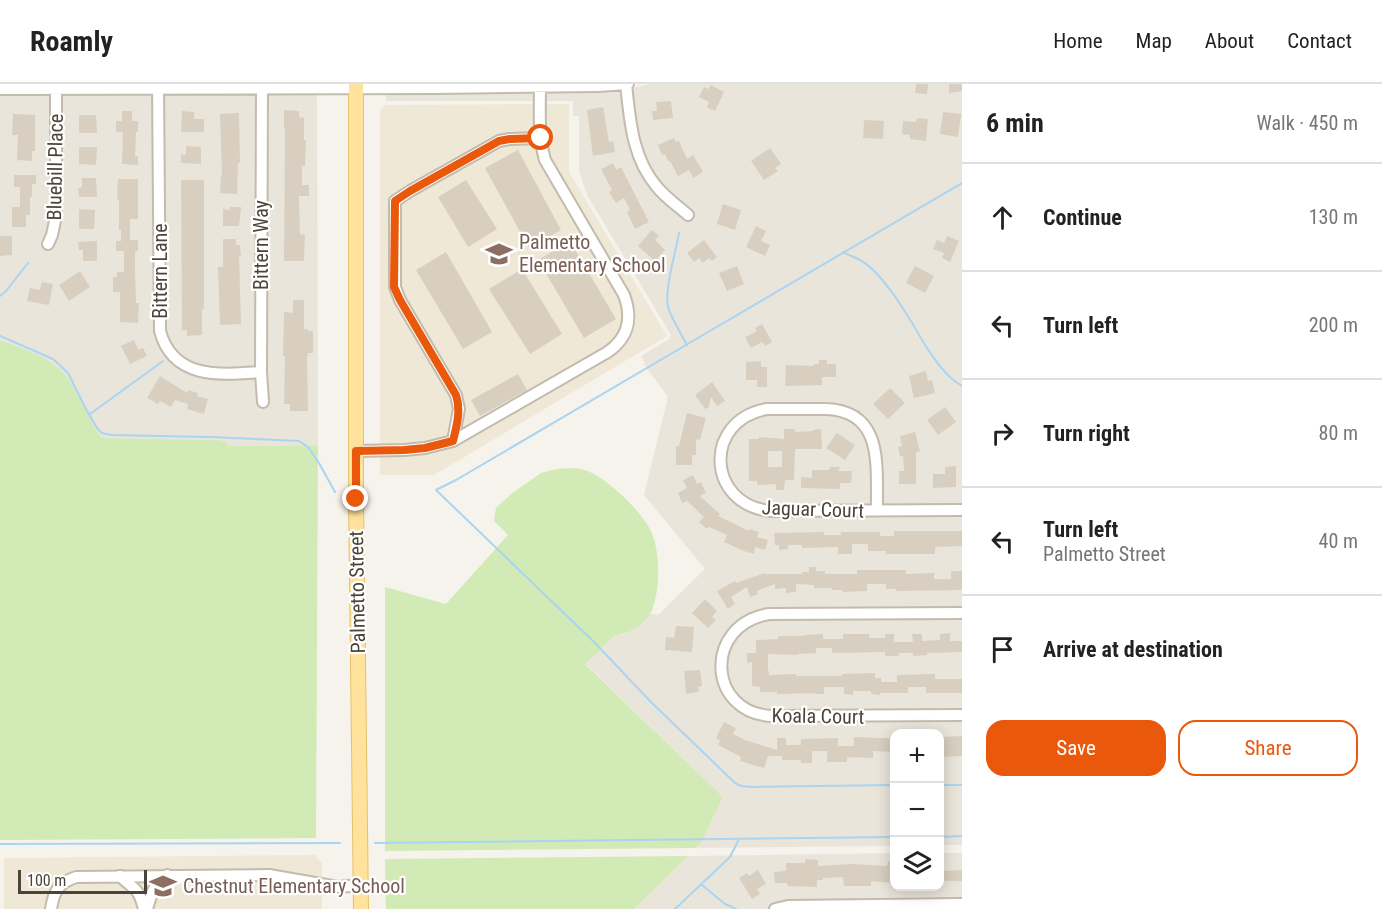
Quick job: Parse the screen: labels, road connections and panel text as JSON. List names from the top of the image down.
{
  "streets": {
    "main road": ["Palmetto Street"],
    "street": [
      "Bluebill Place",
      "Bittern Way",
      "Bittern Lane",
      "Jaguar Court",
      "Koala Court"
    ]
  },
  "crossings": [
    ["Bittern Way", "Bittern Lane"]
  ],
  "places": {
    "school or university": ["Palmetto Elementary School", "Chestnut Elementary School"]
  },
  "scale_bar": "100 m",
  "page": {
    "header": "Roamly",
    "nav": [
      "Home",
      "Map",
      "About",
      "Contact"
    ],
    "heading": ["6 min", "Walk · 450 m"],
    "list": [
      ["Continue", "130 m"],
      ["Turn left", "200 m"],
      ["Turn right", "80 m"],
      ["Turn left", "Palmetto Street", "40 m"],
      "Arrive at destination"
    ],
    "buttons": ["Save", "Share"],
    "map_buttons": ["+", "−"],
    "scale": "100 m"
  }
}
